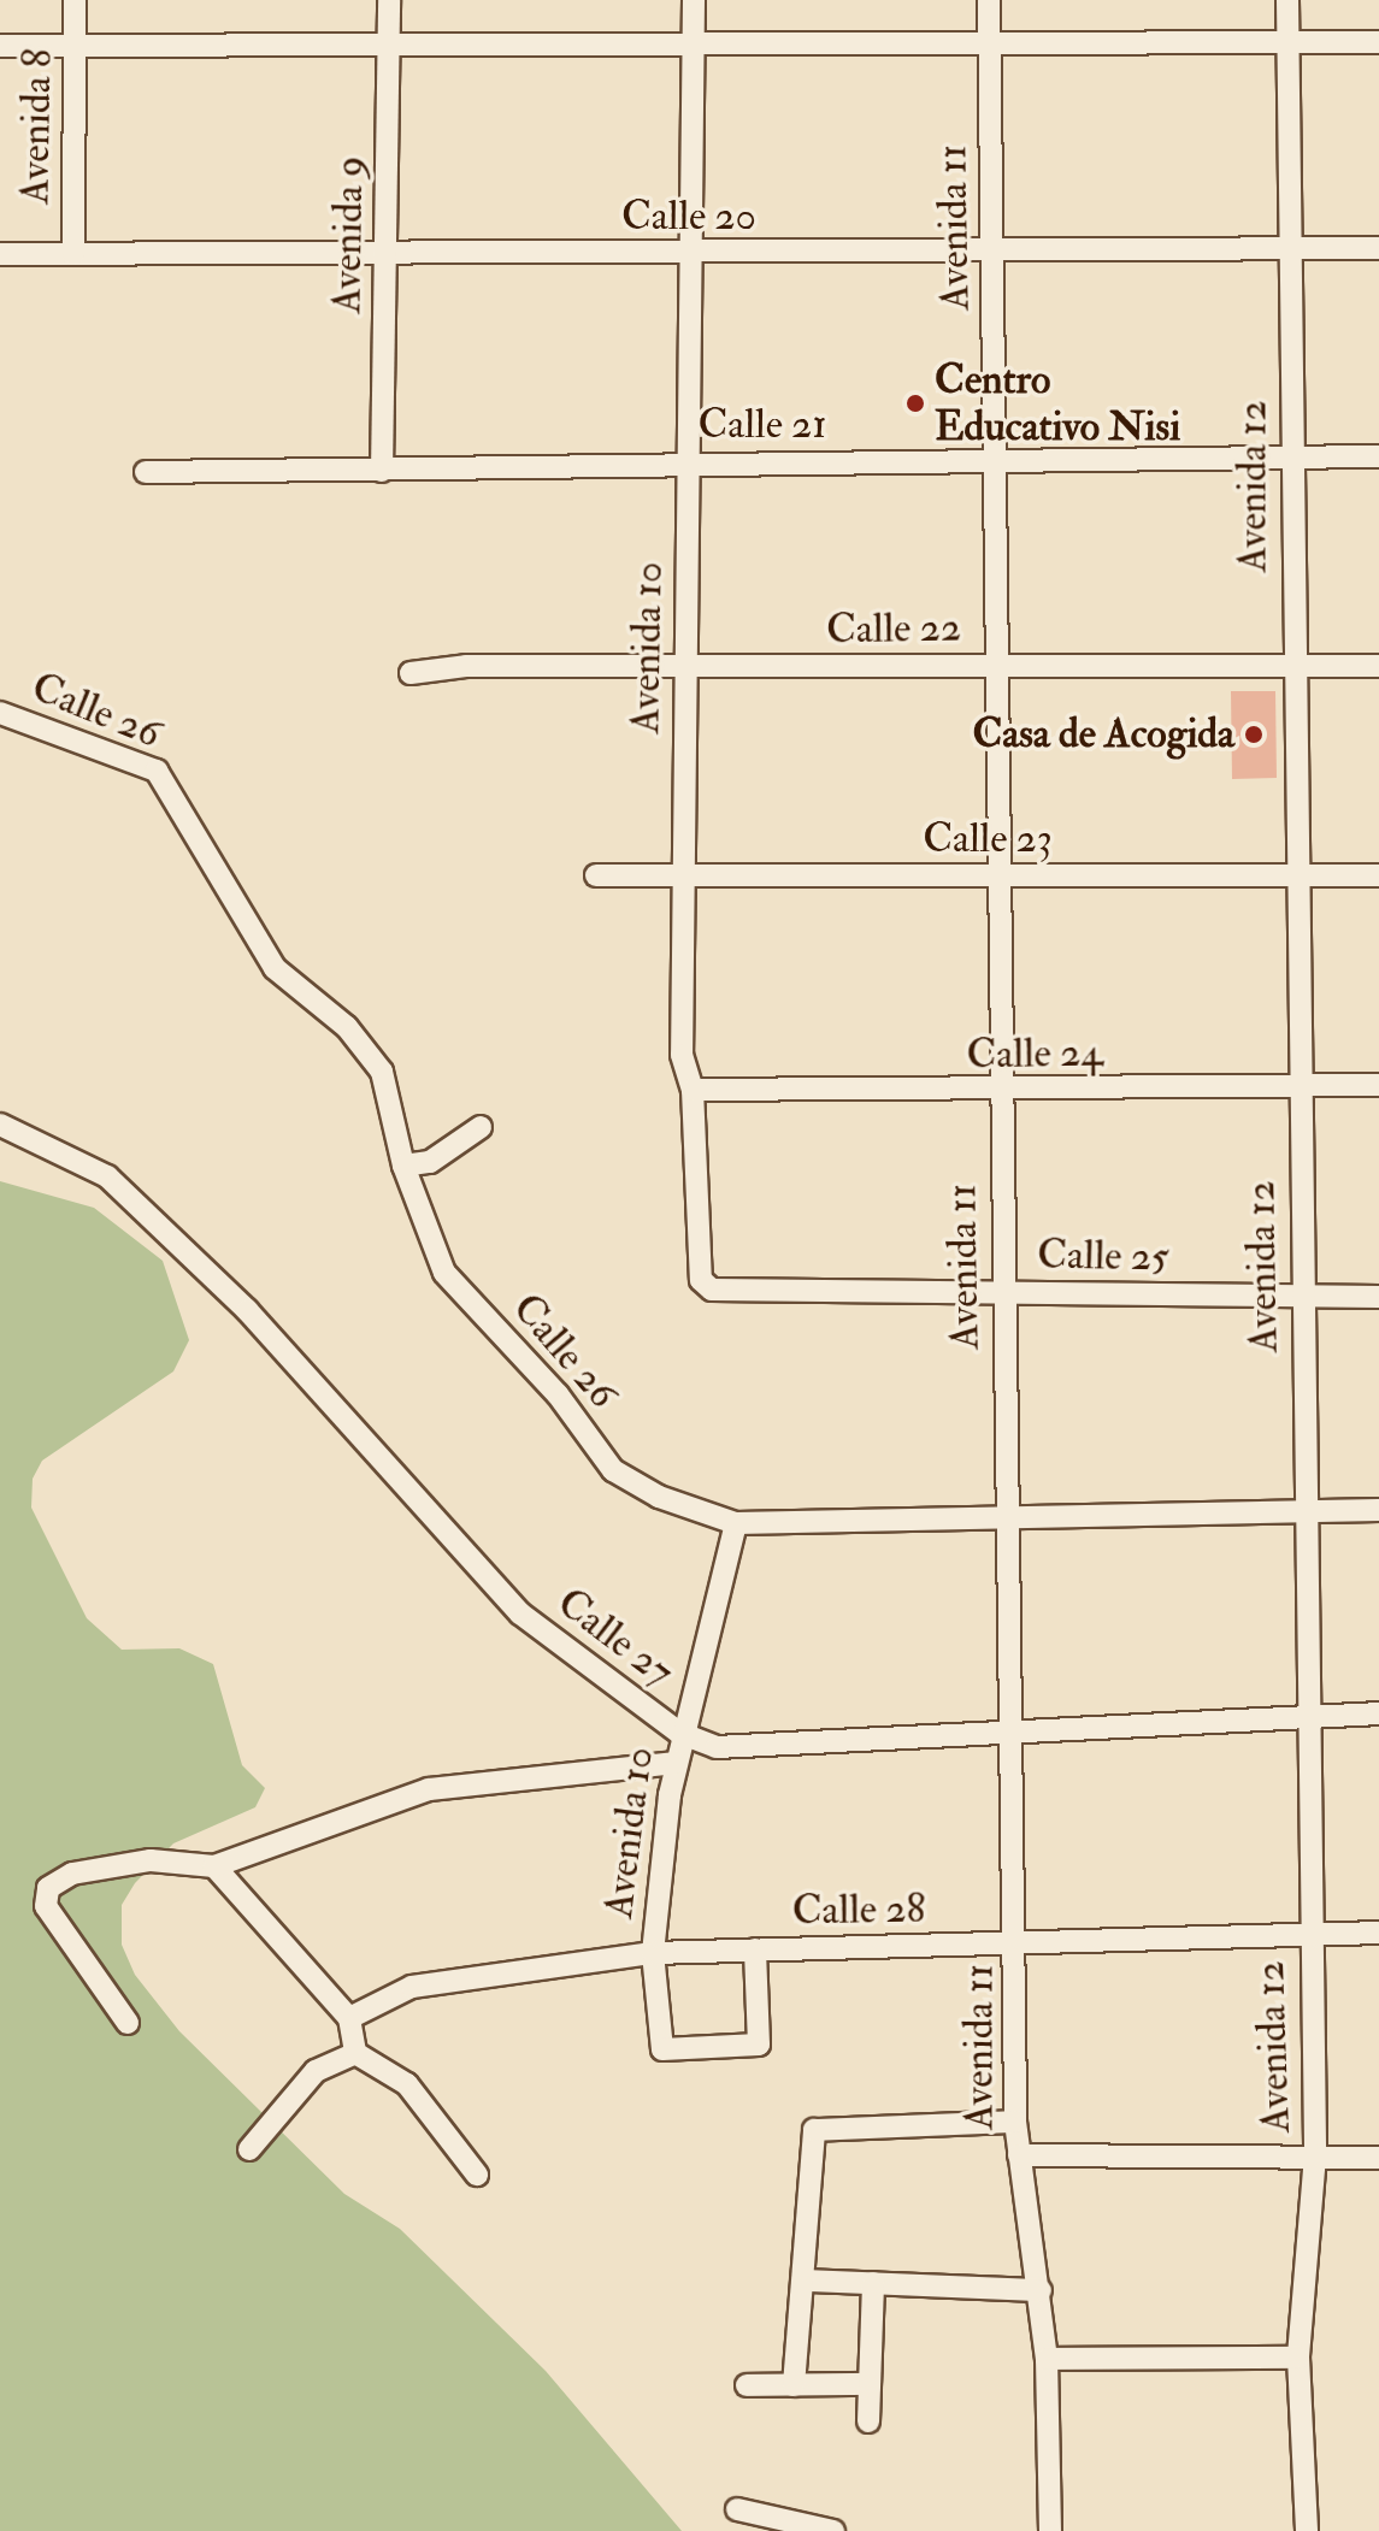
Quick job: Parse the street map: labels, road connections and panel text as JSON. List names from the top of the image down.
{
  "streets": {
    "street": [
      "Avenida 8",
      "Calle 20",
      "Avenida 11",
      "Avenida 9",
      "Calle 21",
      "Avenida 12",
      "Calle 22",
      "Avenida 10",
      "Calle 26",
      "Calle 23",
      "Calle 24",
      "Calle 25",
      "Calle 27",
      "Calle 28"
    ]
  },
  "crossings": [
    ["Avenida 8", "Calle 20"],
    ["Calle 20", "Avenida 11"],
    ["Calle 20", "Avenida 9"],
    ["Calle 20", "Avenida 12"],
    ["Calle 20", "Avenida 10"],
    ["Avenida 11", "Calle 21"],
    ["Avenida 11", "Calle 22"],
    ["Avenida 11", "Calle 26"],
    ["Avenida 11", "Calle 23"],
    ["Avenida 11", "Calle 24"],
    ["Avenida 11", "Calle 25"],
    ["Avenida 11", "Calle 27"],
    ["Avenida 11", "Calle 28"],
    ["Avenida 9", "Calle 21"],
    ["Calle 21", "Avenida 12"],
    ["Calle 21", "Avenida 10"],
    ["Avenida 12", "Calle 22"],
    ["Avenida 12", "Calle 26"],
    ["Avenida 12", "Calle 23"],
    ["Avenida 12", "Calle 24"],
    ["Avenida 12", "Calle 25"],
    ["Avenida 12", "Calle 27"],
    ["Avenida 12", "Calle 28"],
    ["Calle 22", "Avenida 10"],
    ["Avenida 10", "Calle 26"],
    ["Avenida 10", "Calle 23"],
    ["Avenida 10", "Calle 24"],
    ["Avenida 10", "Calle 25"],
    ["Avenida 10", "Calle 27"],
    ["Avenida 10", "Calle 28"]
  ],
  "places": ["Centro Educativo Nisi", "Casa de Acogida"]
}
